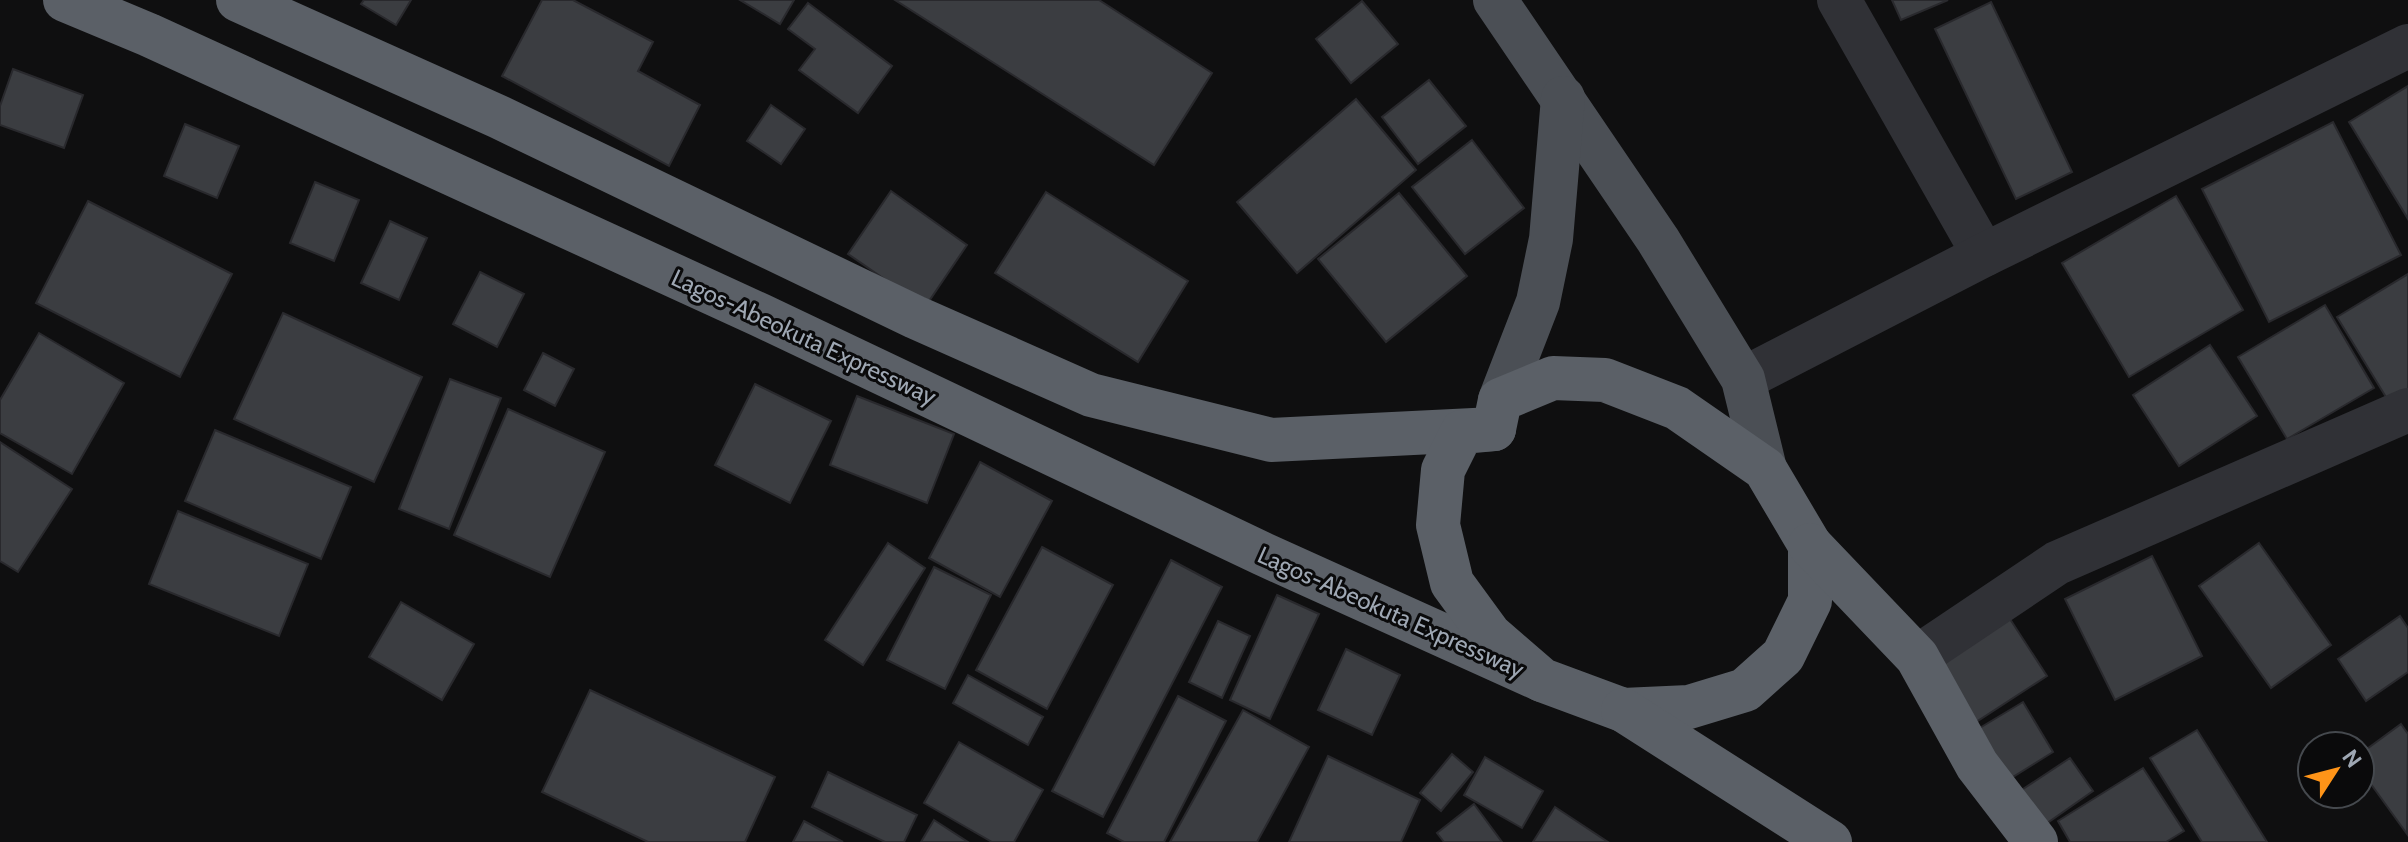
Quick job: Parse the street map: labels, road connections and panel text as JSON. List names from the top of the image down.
{
  "streets": {
    "highway": ["Lagos-Abeokuta Expressway"]
  },
  "north": "top right"
}
